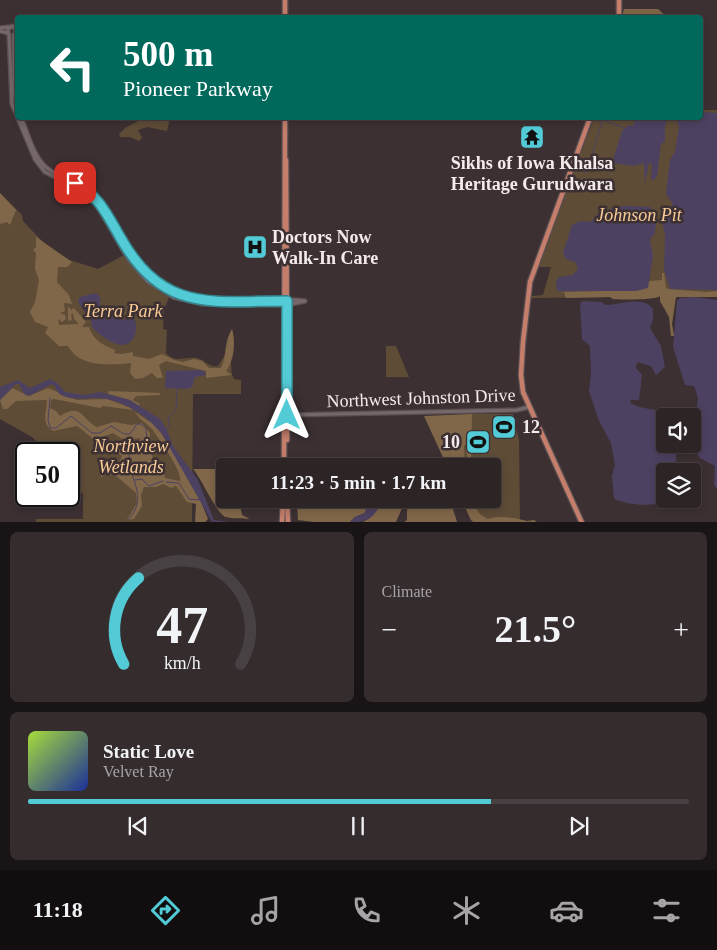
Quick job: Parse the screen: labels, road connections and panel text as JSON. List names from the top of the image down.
{
  "streets": {
    "street": ["Northwest Johnston Drive"]
  },
  "parks": ["Johnson Pit", "Terra Park", "Northview Wetlands"],
  "places": {
    "temple": ["Sikhs of Iowa Khalsa Heritage Gurudwara"],
    "hospital": ["Doctors Now Walk-In Care"],
    "sports": ["12", "10"]
  },
  "page": {
    "turn": ["500 m", "Pioneer Parkway"],
    "limit": "50",
    "trip": "11:23 · 5 min · 1.7 km",
    "tile": "Climate",
    "heat": ["−", "21.5°", "+"],
    "song": ["Static Love", "Velvet Ray"],
    "tabs": "11:18",
    "gauge": ["47", "km/h"]
  }
}
